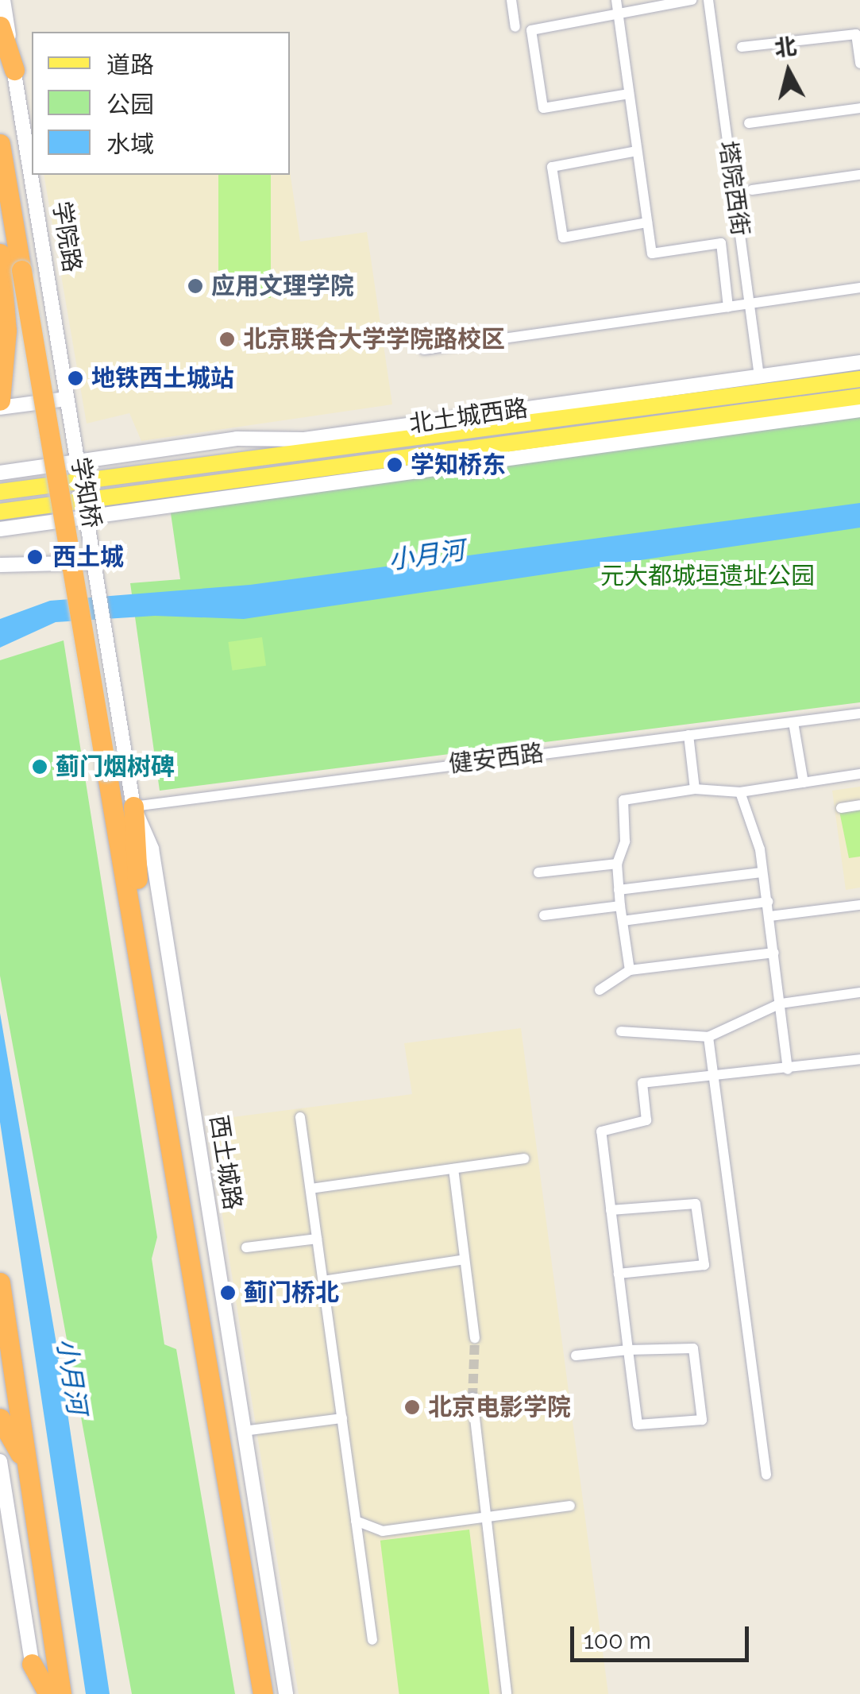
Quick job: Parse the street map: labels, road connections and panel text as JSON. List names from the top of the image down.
{
  "streets": {
    "highway": ["学院路", "学知桥", "西土城路"],
    "main road": ["北土城西路"],
    "street": ["塔院西街", "健安西路"]
  },
  "crossings": [
    ["塔院西街", "北土城西路"],
    ["学院路", "北土城西路"],
    ["学院路", "学知桥"],
    ["学知桥", "西土城路"],
    ["健安西路", "西土城路"]
  ],
  "water": ["小月河"],
  "parks": ["元大都城垣遗址公园"],
  "places": [
    "应用文理学院",
    "北京联合大学学院路校区",
    "地铁西土城站",
    "学知桥东",
    "西土城",
    "蓟门烟树碑",
    "蓟门桥北",
    "北京电影学院"
  ],
  "legend": ["道路", "公园", "水域"],
  "scale_bar": "100 m",
  "north": "top"
}
